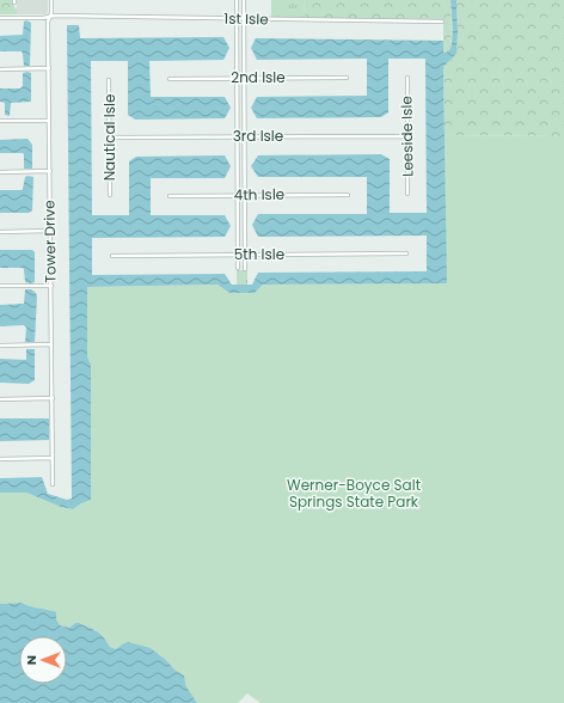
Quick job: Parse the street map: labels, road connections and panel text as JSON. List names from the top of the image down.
{
  "streets": {
    "street": [
      "1st Isle",
      "2nd Isle",
      "3rd Isle",
      "Leeside Isle",
      "Nautical Isle",
      "4th Isle",
      "Tower Drive",
      "5th Isle"
    ]
  },
  "crossings": [
    ["1st Isle", "Tower Drive"],
    ["3rd Isle", "Leeside Isle"],
    ["3rd Isle", "Nautical Isle"]
  ],
  "parks": ["Werner-Boyce Salt Springs State Park"],
  "north": "left"
}
